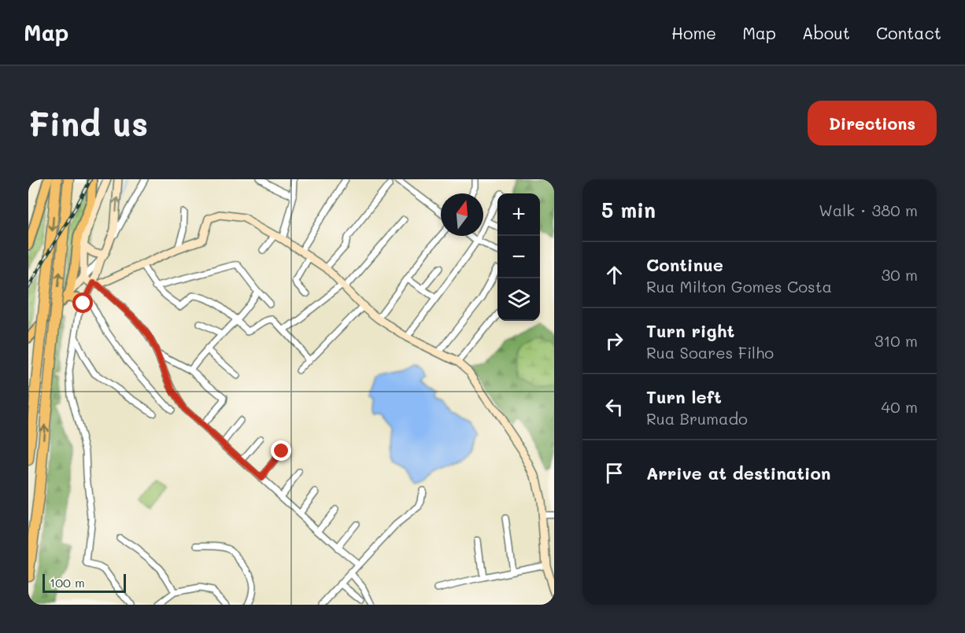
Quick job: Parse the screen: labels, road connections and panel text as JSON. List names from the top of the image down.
{
  "scale_bar": "100 m",
  "north": "top",
  "page": {
    "header": "Map",
    "nav": [
      "Home",
      "Map",
      "About",
      "Contact"
    ],
    "buttons": "Directions",
    "title": "Find us",
    "heading": ["5 min", "Walk · 380 m"],
    "map_buttons": ["+", "−"],
    "list": [
      ["Continue", "Rua Milton Gomes Costa", "30 m"],
      ["Turn right", "Rua Soares Filho", "310 m"],
      ["Turn left", "Rua Brumado", "40 m"],
      "Arrive at destination"
    ],
    "scale": "100 m"
  }
}
